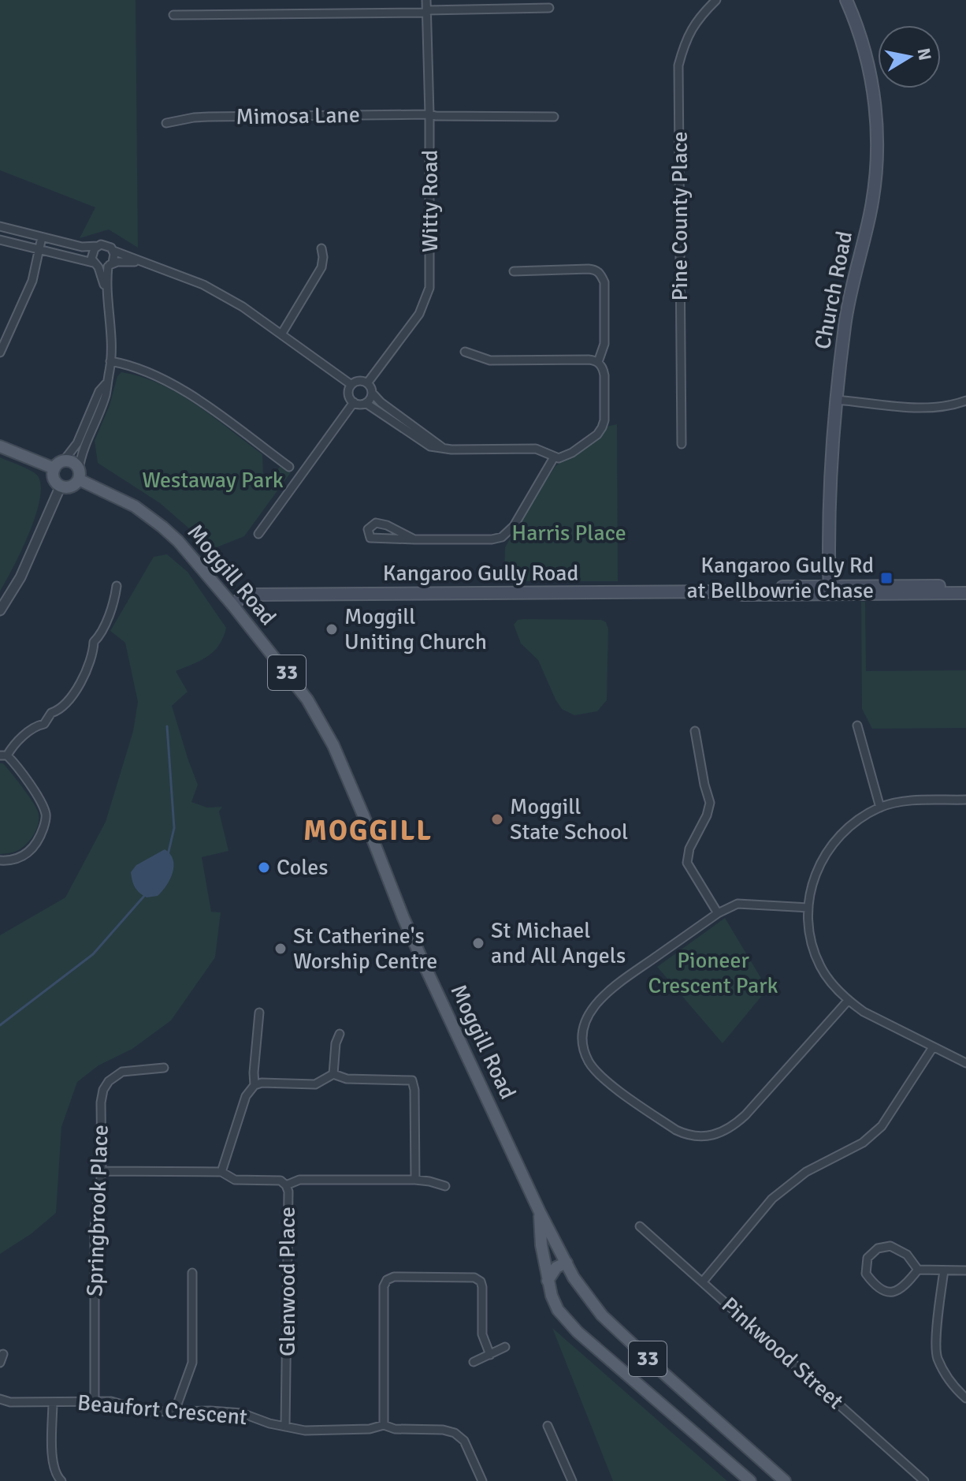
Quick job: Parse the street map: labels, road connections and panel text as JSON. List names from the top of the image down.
{
  "streets": {
    "main road": [
      "Church Road",
      "Kangaroo Gully Road",
      "Moggill Road",
      "33"
    ],
    "street": [
      "Mimosa Lane",
      "Witty Road",
      "Pine County Place",
      "Springbrook Place",
      "Glenwood Place",
      "Pinkwood Street",
      "Beaufort Crescent"
    ]
  },
  "crossings": [
    ["Mimosa Lane", "Witty Road"],
    ["Church Road", "Kangaroo Gully Road"],
    ["Kangaroo Gully Road", "Moggill Road"],
    ["Moggill Road", "33"],
    ["Springbrook Place", "Glenwood Place"],
    ["Springbrook Place", "Beaufort Crescent"],
    ["Glenwood Place", "Beaufort Crescent"]
  ],
  "districts": ["MOGGILL"],
  "parks": ["Westaway Park", "Harris Place", "Pioneer Crescent Park"],
  "places": {
    "transit": ["Kangaroo Gully Rd at Bellbowrie Chase"],
    "other": [
      "Moggill Uniting Church",
      "Moggill State School",
      "Coles",
      "St Michael and All Angels",
      "St Catherine's Worship Centre"
    ]
  },
  "north": "right"
}
